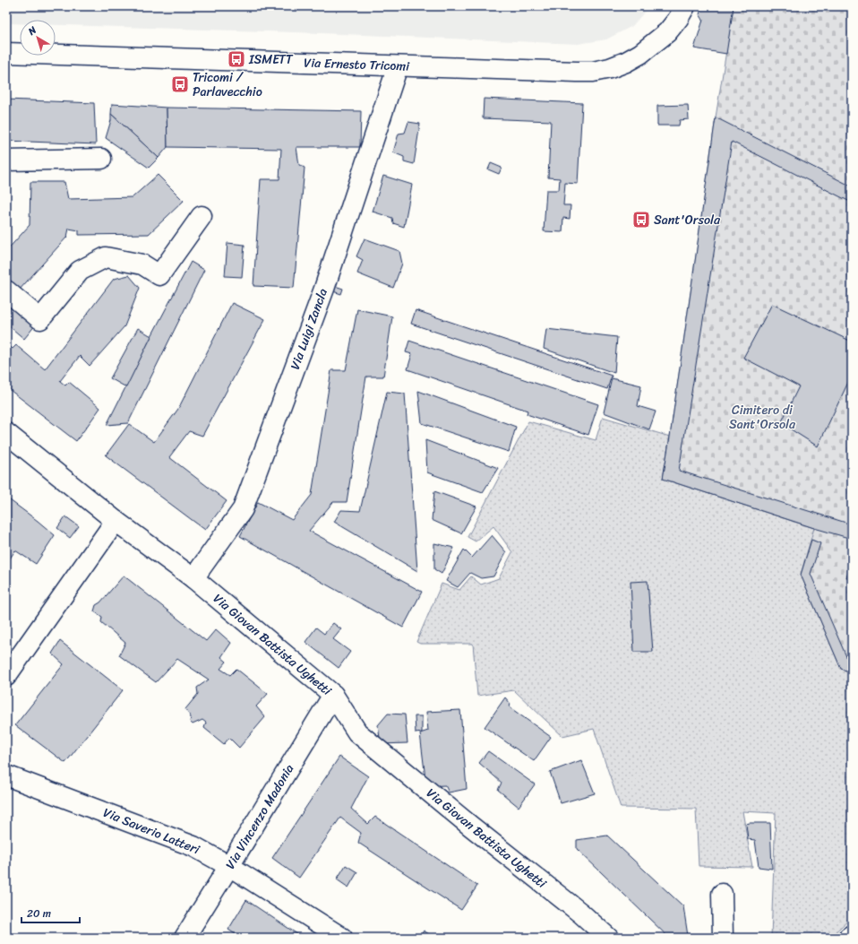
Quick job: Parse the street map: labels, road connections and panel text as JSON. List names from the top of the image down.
{
  "streets": {
    "street": [
      "Via Ernesto Tricomi",
      "Via Luigi Zancla",
      "Via Giovan Battista Ughetti",
      "Via Vincenzo Madonia",
      "Via Saverio Latteri"
    ]
  },
  "crossings": [
    ["Via Ernesto Tricomi", "Via Luigi Zancla"],
    ["Via Luigi Zancla", "Via Giovan Battista Ughetti"],
    ["Via Giovan Battista Ughetti", "Via Vincenzo Madonia"],
    ["Via Vincenzo Madonia", "Via Saverio Latteri"]
  ],
  "parks": ["Cimitero di Sant'Orsola"],
  "places": {
    "bus stop": ["ISMETT", "Tricomi / Parlavecchio", "Sant'Orsola"]
  },
  "scale_bar": "20 m",
  "north": "top left"
}
